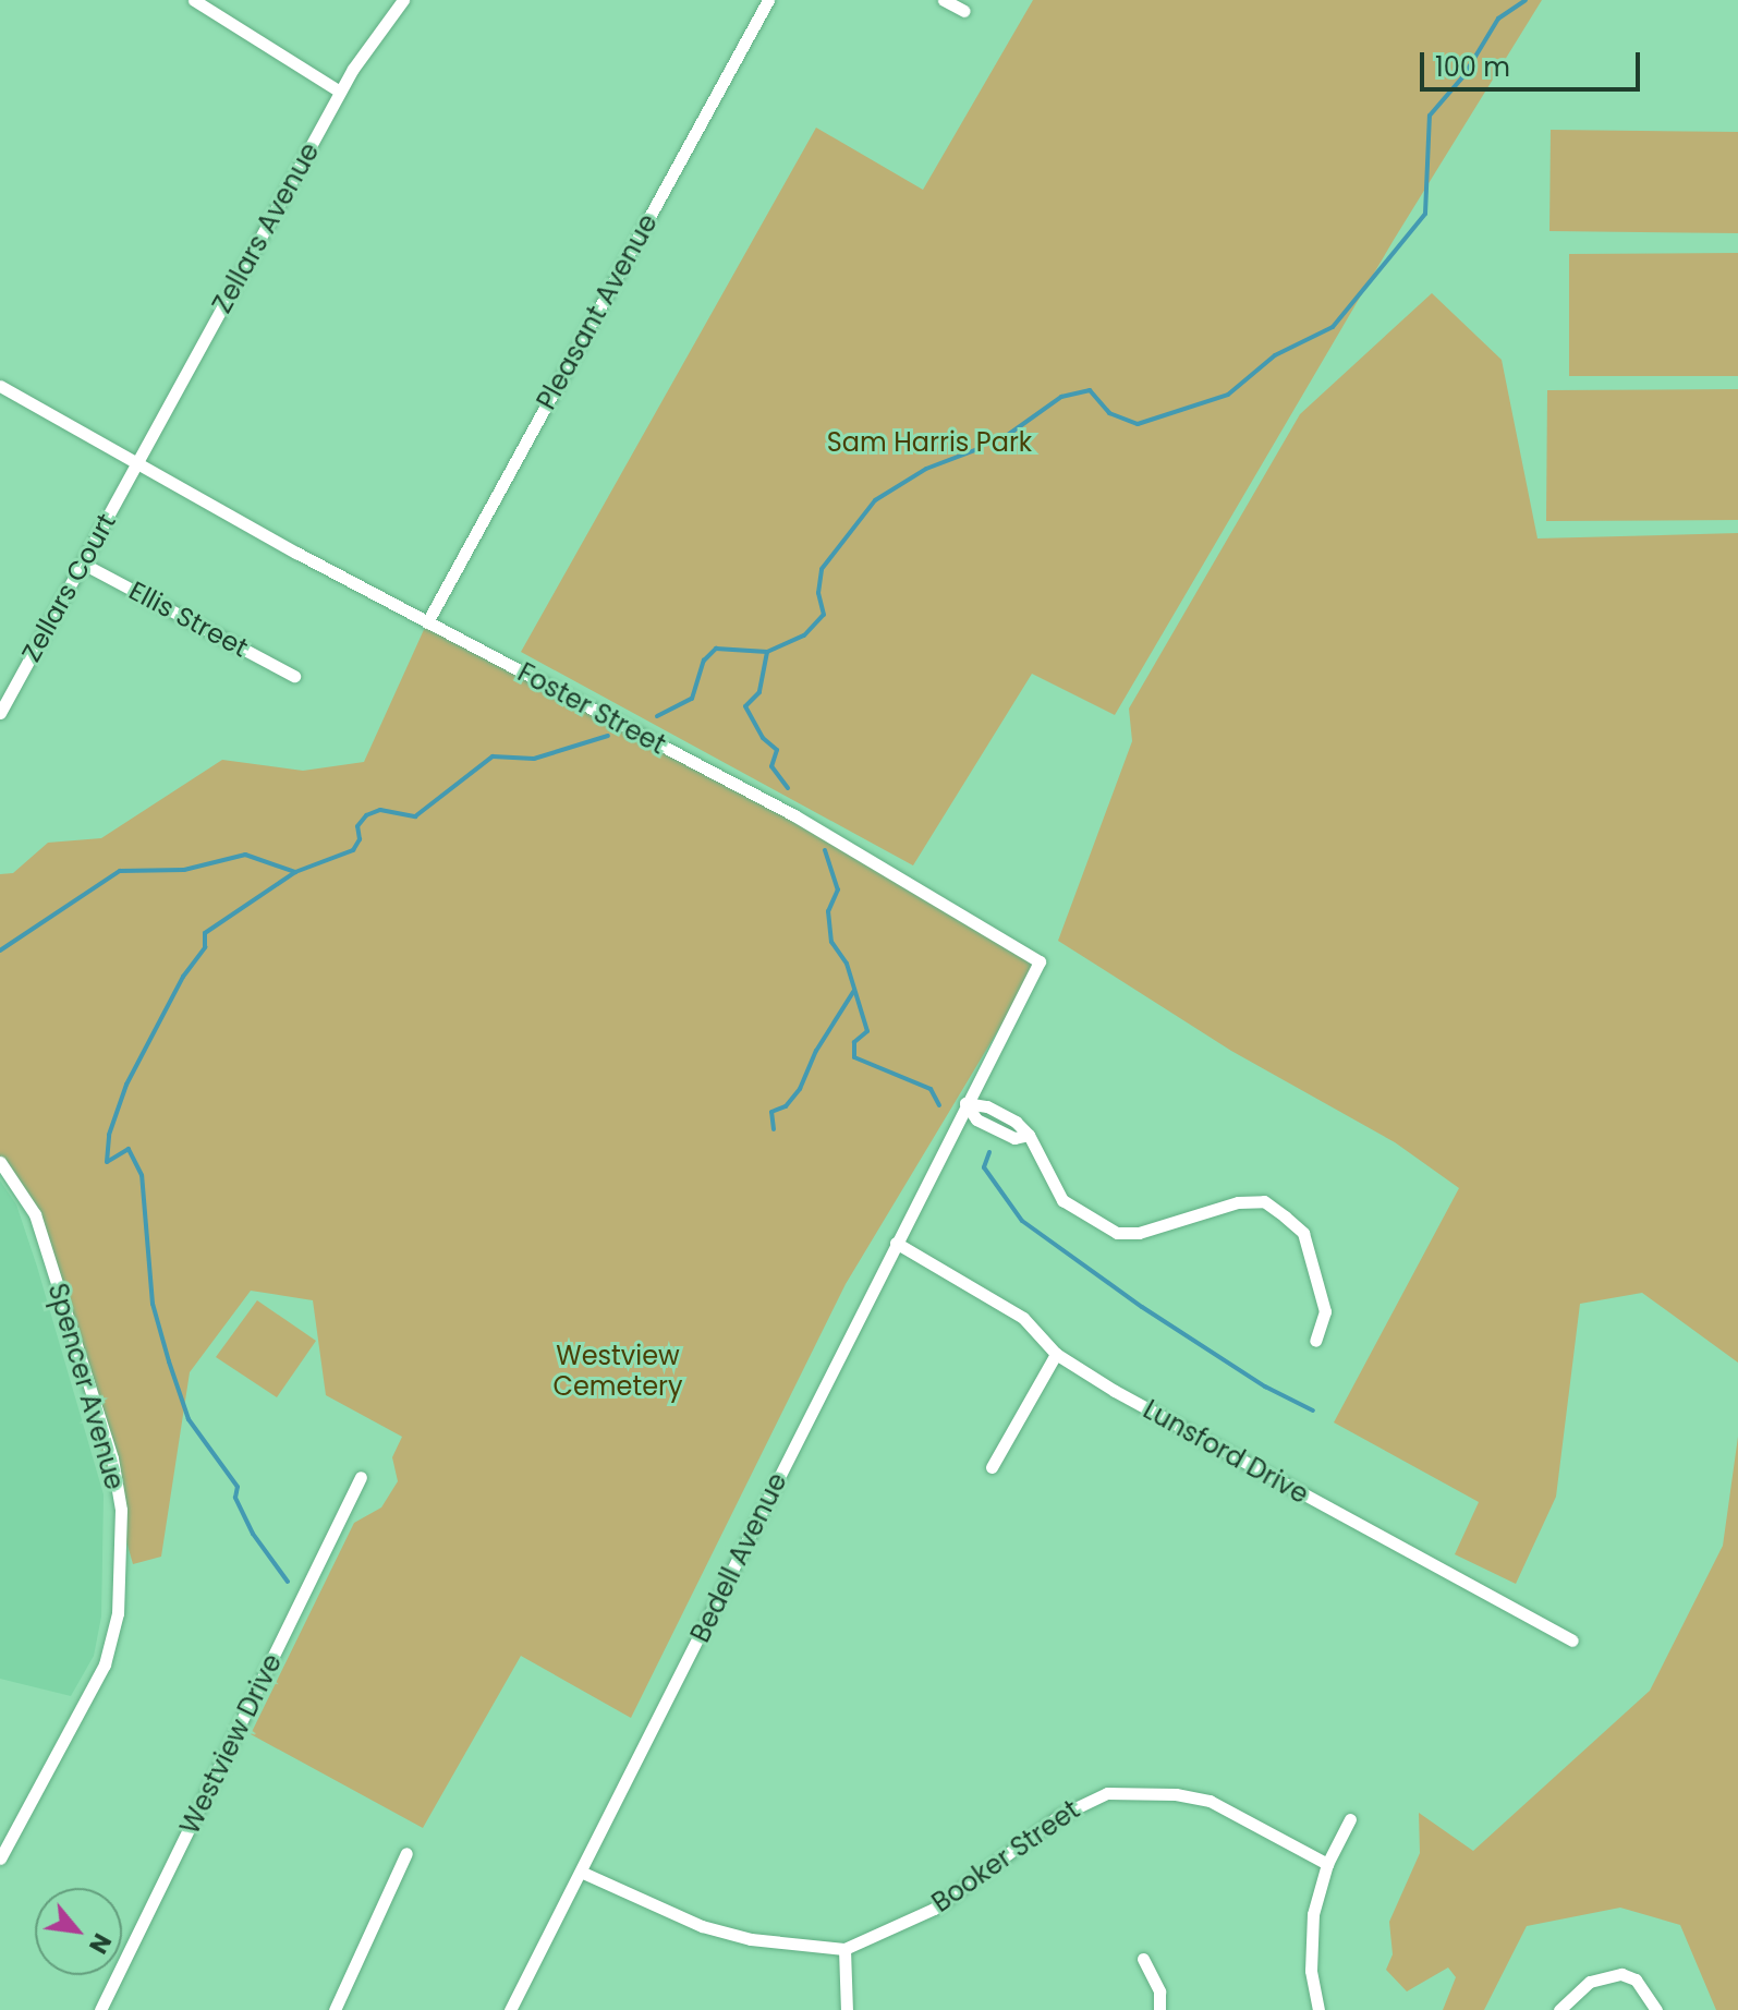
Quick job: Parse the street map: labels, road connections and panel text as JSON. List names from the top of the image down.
{
  "streets": {
    "street": [
      "Zellars Avenue",
      "Pleasant Avenue",
      "Zellars Court",
      "Ellis Street",
      "Foster Street",
      "Spencer Avenue",
      "Lunsford Drive",
      "Bedell Avenue",
      "Westview Drive",
      "Booker Street"
    ]
  },
  "crossings": [
    ["Zellars Avenue", "Zellars Court"],
    ["Zellars Avenue", "Foster Street"],
    ["Pleasant Avenue", "Foster Street"],
    ["Zellars Court", "Ellis Street"],
    ["Zellars Court", "Foster Street"],
    ["Foster Street", "Bedell Avenue"],
    ["Lunsford Drive", "Bedell Avenue"]
  ],
  "parks": ["Sam Harris Park", "Westview Cemetery"],
  "scale_bar": "100 m",
  "north": "bottom right"
}
